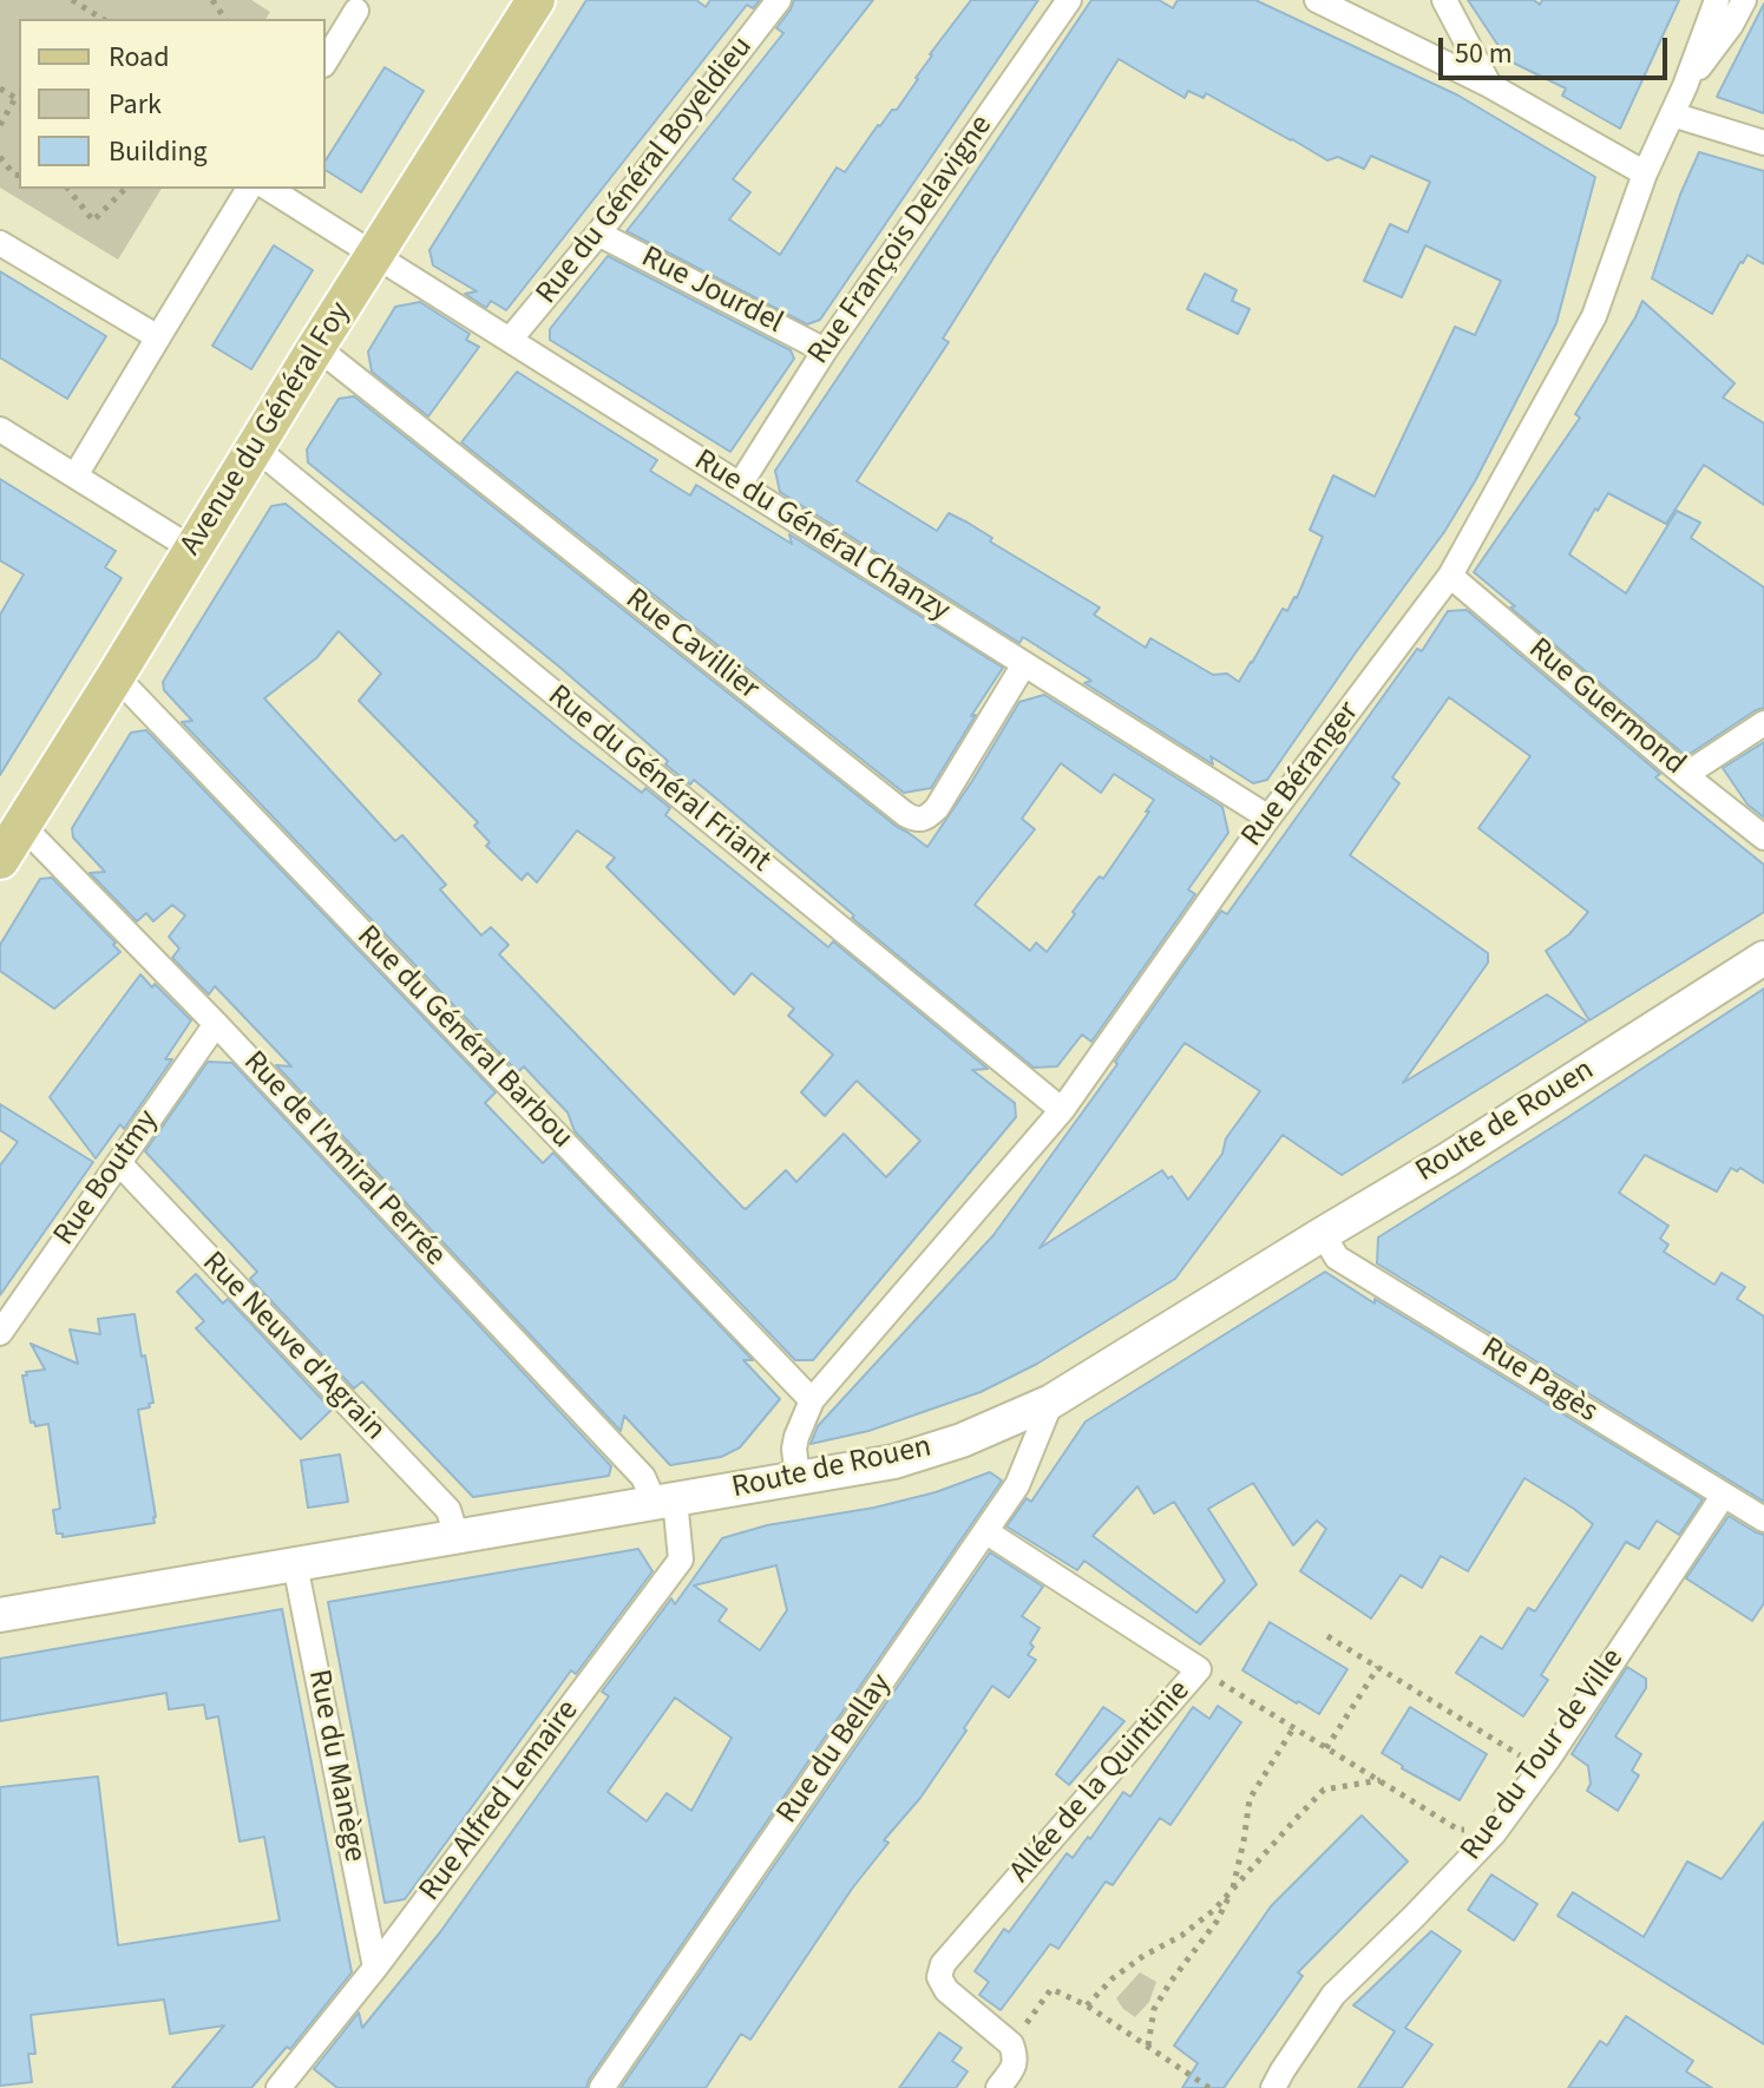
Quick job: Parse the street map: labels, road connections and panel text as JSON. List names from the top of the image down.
{
  "streets": {
    "main road": ["Avenue du Général Foy", "Route de Rouen"],
    "street": [
      "Rue du Général Boyeldieu",
      "Rue François Delavigne",
      "Rue Jourdel",
      "Rue du Général Chanzy",
      "Rue Cavillier",
      "Rue Guermond",
      "Rue Béranger",
      "Rue du Général Friant",
      "Rue du Général Barbou",
      "Rue de l'Amiral Perrée",
      "Rue Boutmy",
      "Rue Neuve d'Agrain",
      "Rue Pagès",
      "Rue du Bellay",
      "Rue du Tour de Ville",
      "Rue du Manège",
      "Allée de la Quintinie",
      "Rue Alfred Lemaire"
    ]
  },
  "crossings": [
    ["Rue du Général Boyeldieu", "Rue Jourdel"],
    ["Rue du Général Boyeldieu", "Rue du Général Chanzy"],
    ["Rue François Delavigne", "Rue Jourdel"],
    ["Rue François Delavigne", "Rue du Général Chanzy"],
    ["Avenue du Général Foy", "Rue du Général Chanzy"],
    ["Avenue du Général Foy", "Rue Cavillier"],
    ["Avenue du Général Foy", "Rue du Général Friant"],
    ["Avenue du Général Foy", "Rue du Général Barbou"],
    ["Avenue du Général Foy", "Rue de l'Amiral Perrée"],
    ["Rue du Général Chanzy", "Rue Cavillier"],
    ["Rue du Général Chanzy", "Rue Béranger"],
    ["Rue Guermond", "Rue Béranger"],
    ["Rue Béranger", "Rue du Général Friant"],
    ["Rue Béranger", "Rue du Général Barbou"],
    ["Rue Béranger", "Route de Rouen"],
    ["Route de Rouen", "Rue de l'Amiral Perrée"],
    ["Route de Rouen", "Rue Neuve d'Agrain"],
    ["Route de Rouen", "Rue Pagès"],
    ["Route de Rouen", "Rue du Bellay"],
    ["Route de Rouen", "Rue du Manège"],
    ["Route de Rouen", "Rue Alfred Lemaire"],
    ["Rue de l'Amiral Perrée", "Rue Boutmy"],
    ["Rue de l'Amiral Perrée", "Rue Alfred Lemaire"],
    ["Rue Boutmy", "Rue Neuve d'Agrain"],
    ["Rue Pagès", "Rue du Tour de Ville"],
    ["Rue du Bellay", "Allée de la Quintinie"],
    ["Rue du Manège", "Rue Alfred Lemaire"]
  ],
  "legend": ["Road", "Park", "Building"],
  "scale_bar": "50 m"
}
